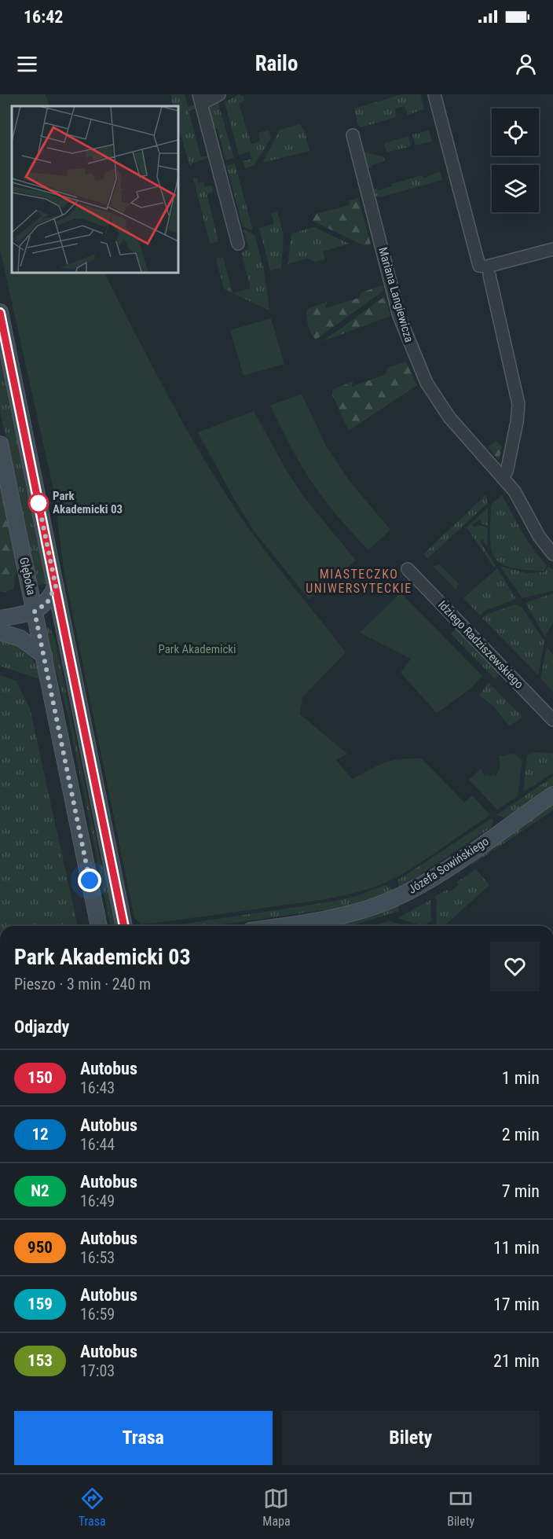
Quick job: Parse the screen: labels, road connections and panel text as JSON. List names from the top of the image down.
{
  "streets": {
    "main road": ["Głęboka", "Józefa Sowińskiego"],
    "street": ["Mariana Langiewicza", "Idziego Radziszewskiego"]
  },
  "districts": ["MIASTECZKO UNIWERSYTECKIE"],
  "parks": ["Park Akademicki"],
  "places": ["Park Akademicki 03"],
  "lines": ["bus line 150"],
  "page": {
    "status": "16:42",
    "header": "Railo",
    "heading": [
      ["Park Akademicki 03", "Pieszo · 3 min · 240 m"],
      "Odjazdy"
    ],
    "list": [
      {
        "mark": "150",
        "name": "Autobus",
        "note": "16:43",
        "value": "1 min"
      },
      {
        "mark": "12",
        "name": "Autobus",
        "note": "16:44",
        "value": "2 min"
      },
      {
        "mark": "N2",
        "name": "Autobus",
        "note": "16:49",
        "value": "7 min"
      },
      {
        "mark": "950",
        "name": "Autobus",
        "note": "16:53",
        "value": "11 min"
      },
      {
        "mark": "159",
        "name": "Autobus",
        "note": "16:59",
        "value": "17 min"
      },
      {
        "mark": "153",
        "name": "Autobus",
        "note": "17:03",
        "value": "21 min"
      }
    ],
    "buttons": ["Trasa", "Bilety"],
    "tabs": ["Trasa", "Mapa", "Bilety"]
  }
}
